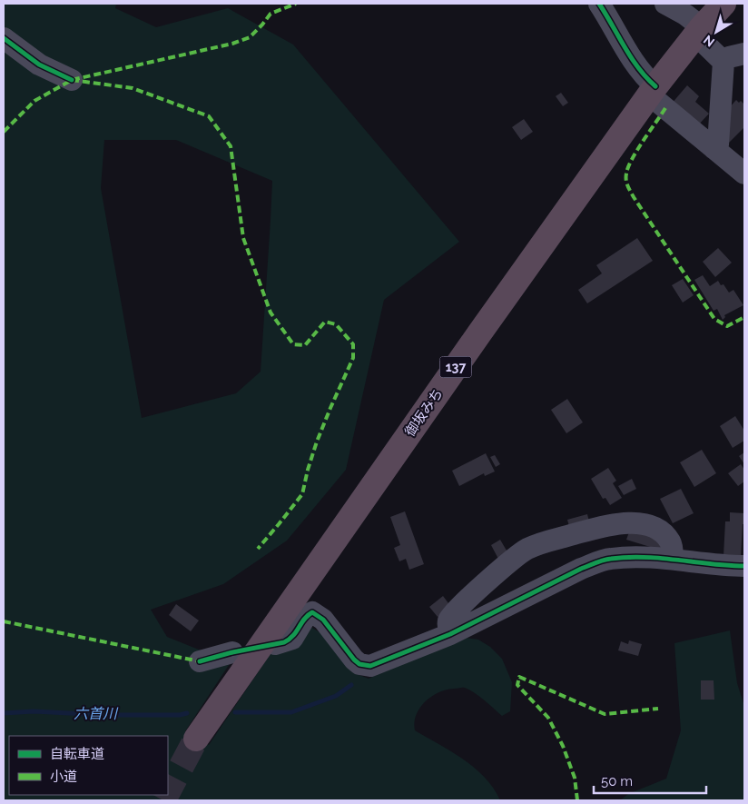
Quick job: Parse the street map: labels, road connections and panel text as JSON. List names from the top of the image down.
{
  "streets": {
    "highway": ["137", "御坂みち"]
  },
  "water": ["六首川"],
  "legend": ["自転車道", "小道"],
  "scale_bar": "50 m",
  "north": "bottom left"
}
